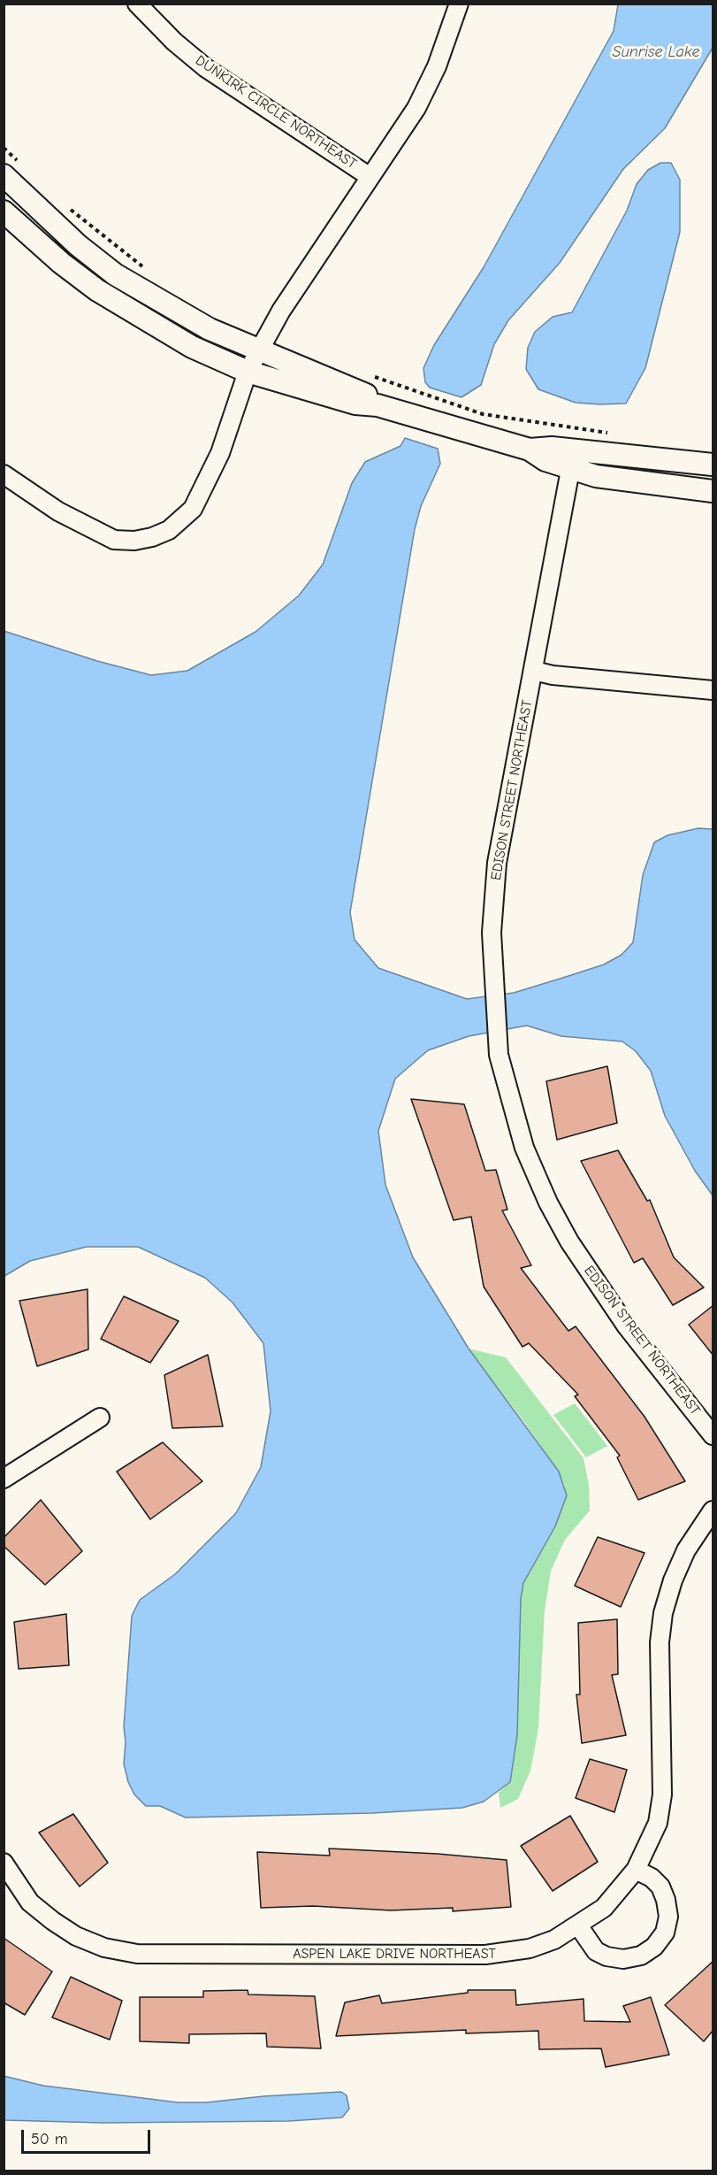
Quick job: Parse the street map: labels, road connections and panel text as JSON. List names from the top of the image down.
{
  "streets": {
    "street": ["DUNKIRK CIRCLE NORTHEAST", "EDISON STREET NORTHEAST", "ASPEN LAKE DRIVE NORTHEAST"]
  },
  "water": ["Sunrise Lake"],
  "scale_bar": "50 m"
}
